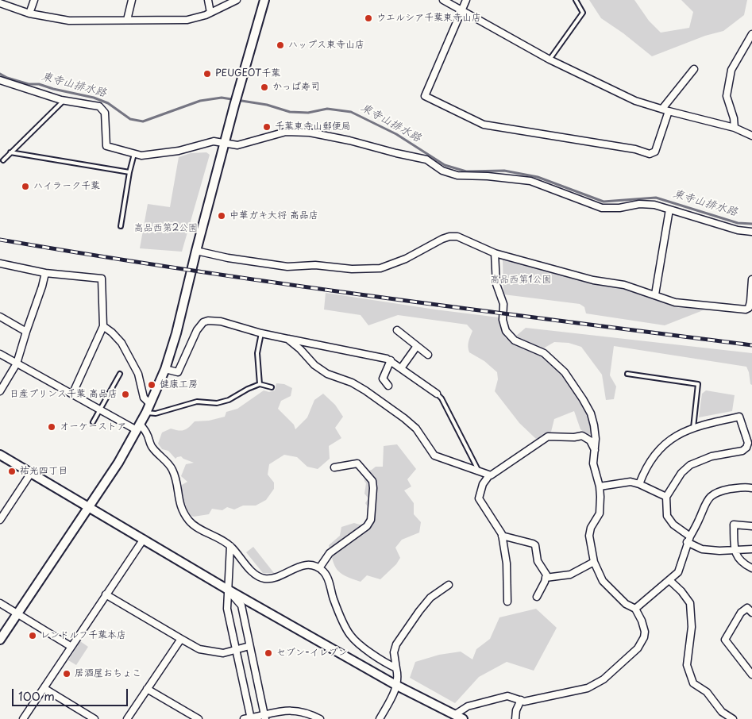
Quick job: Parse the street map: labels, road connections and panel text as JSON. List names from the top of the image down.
{
  "water": ["東寺山排水路"],
  "parks": ["高品西第2公園", "高品西第1公園"],
  "places": [
    "ウエルシア千葉東寺山店",
    "ハップス東寺山店",
    "PEUGEOT千葉",
    "かっぱ寿司",
    "千葉東寺山郵便局",
    "ハイラーク千葉",
    "中華ガキ大将 高品店",
    "健康工房",
    "日産プリンス千葉 高品店",
    "オーケーストア",
    "祐光四丁目",
    "レンドルフ千葉本店",
    "セブン-イレブン",
    "居酒屋おちょこ"
  ],
  "scale_bar": "100 m"
}
